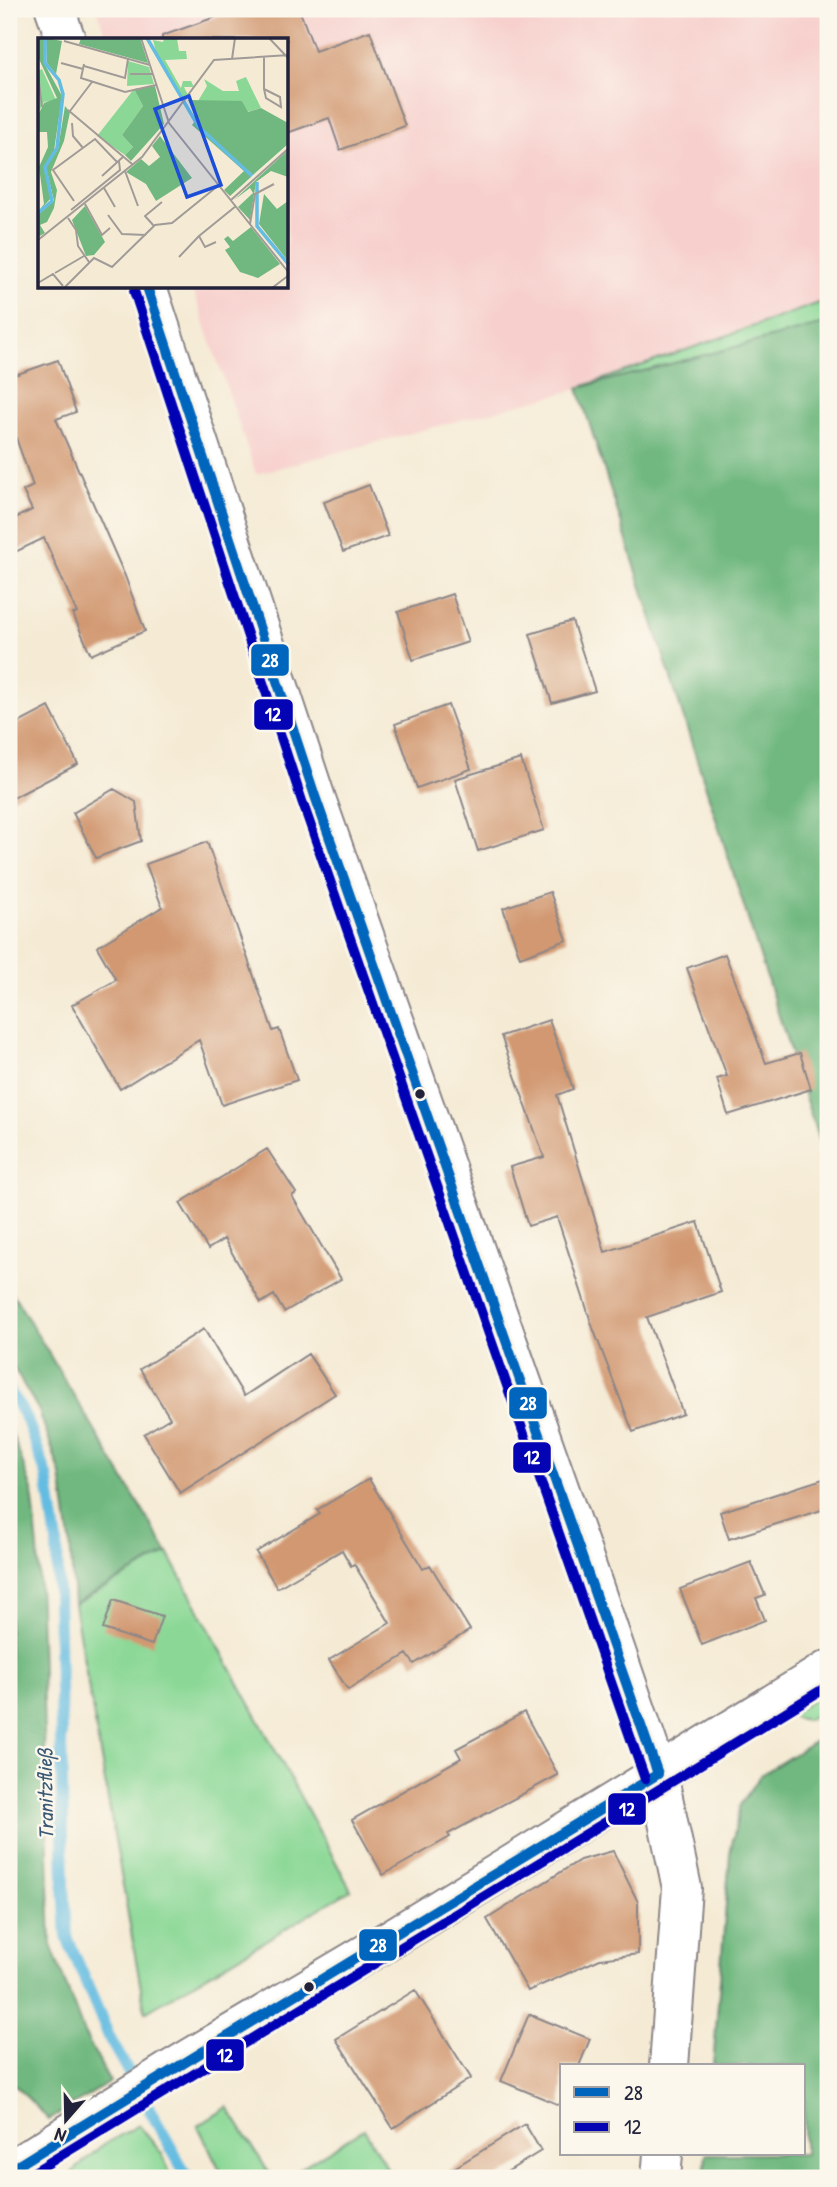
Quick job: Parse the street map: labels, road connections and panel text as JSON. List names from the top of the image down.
{
  "water": ["Tranitzfließ"],
  "lines": ["transit line 28", "transit line 12"],
  "legend": ["28", "12"],
  "north": "bottom"
}
